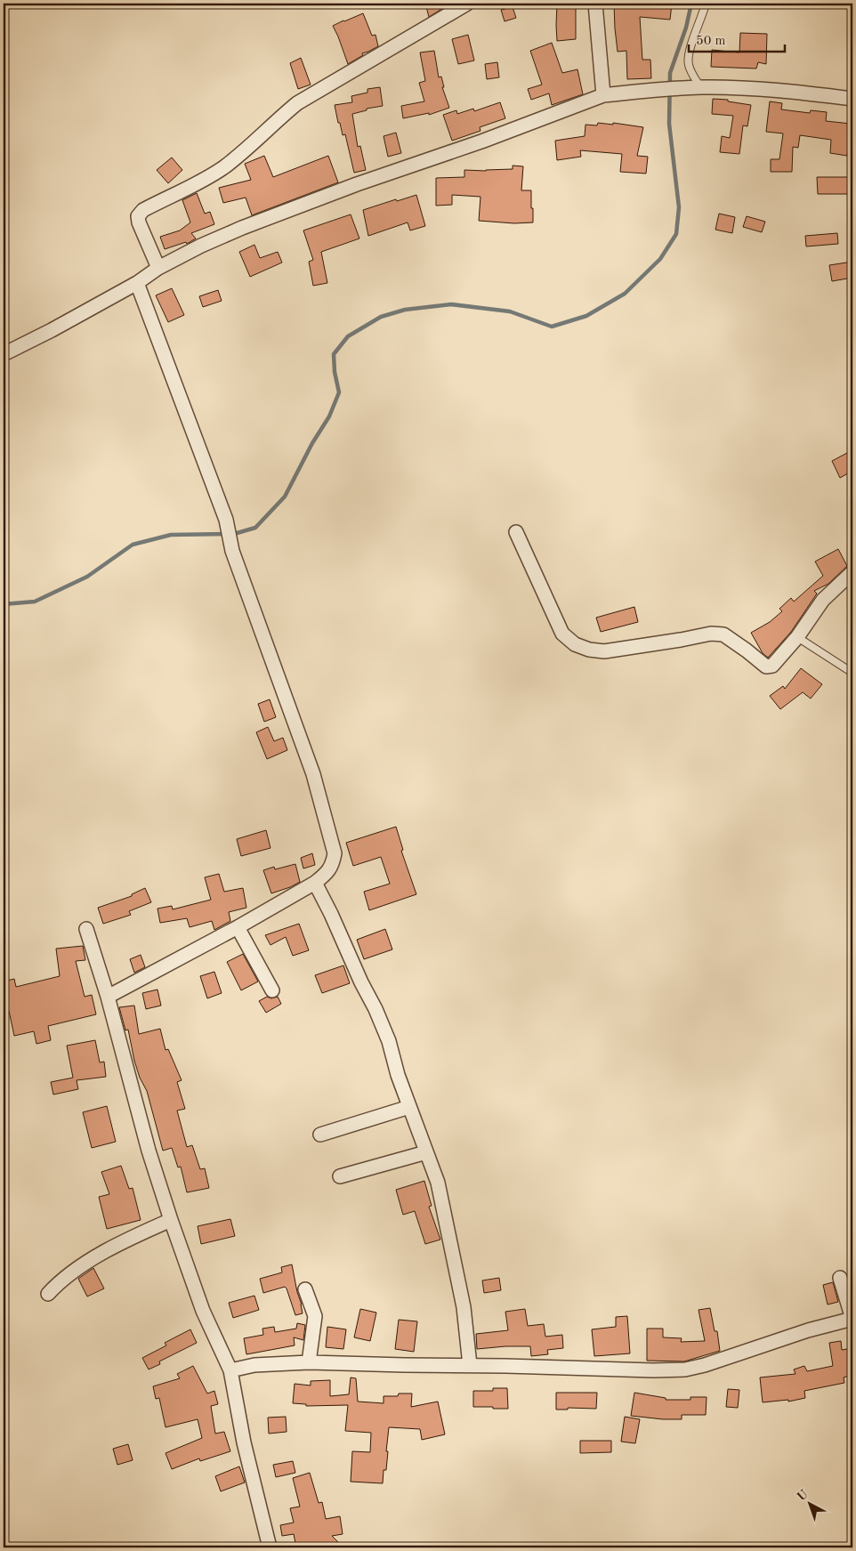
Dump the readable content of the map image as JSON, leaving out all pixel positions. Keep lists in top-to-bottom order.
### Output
{
  "scale_bar": "50 m",
  "north": "top left"
}
